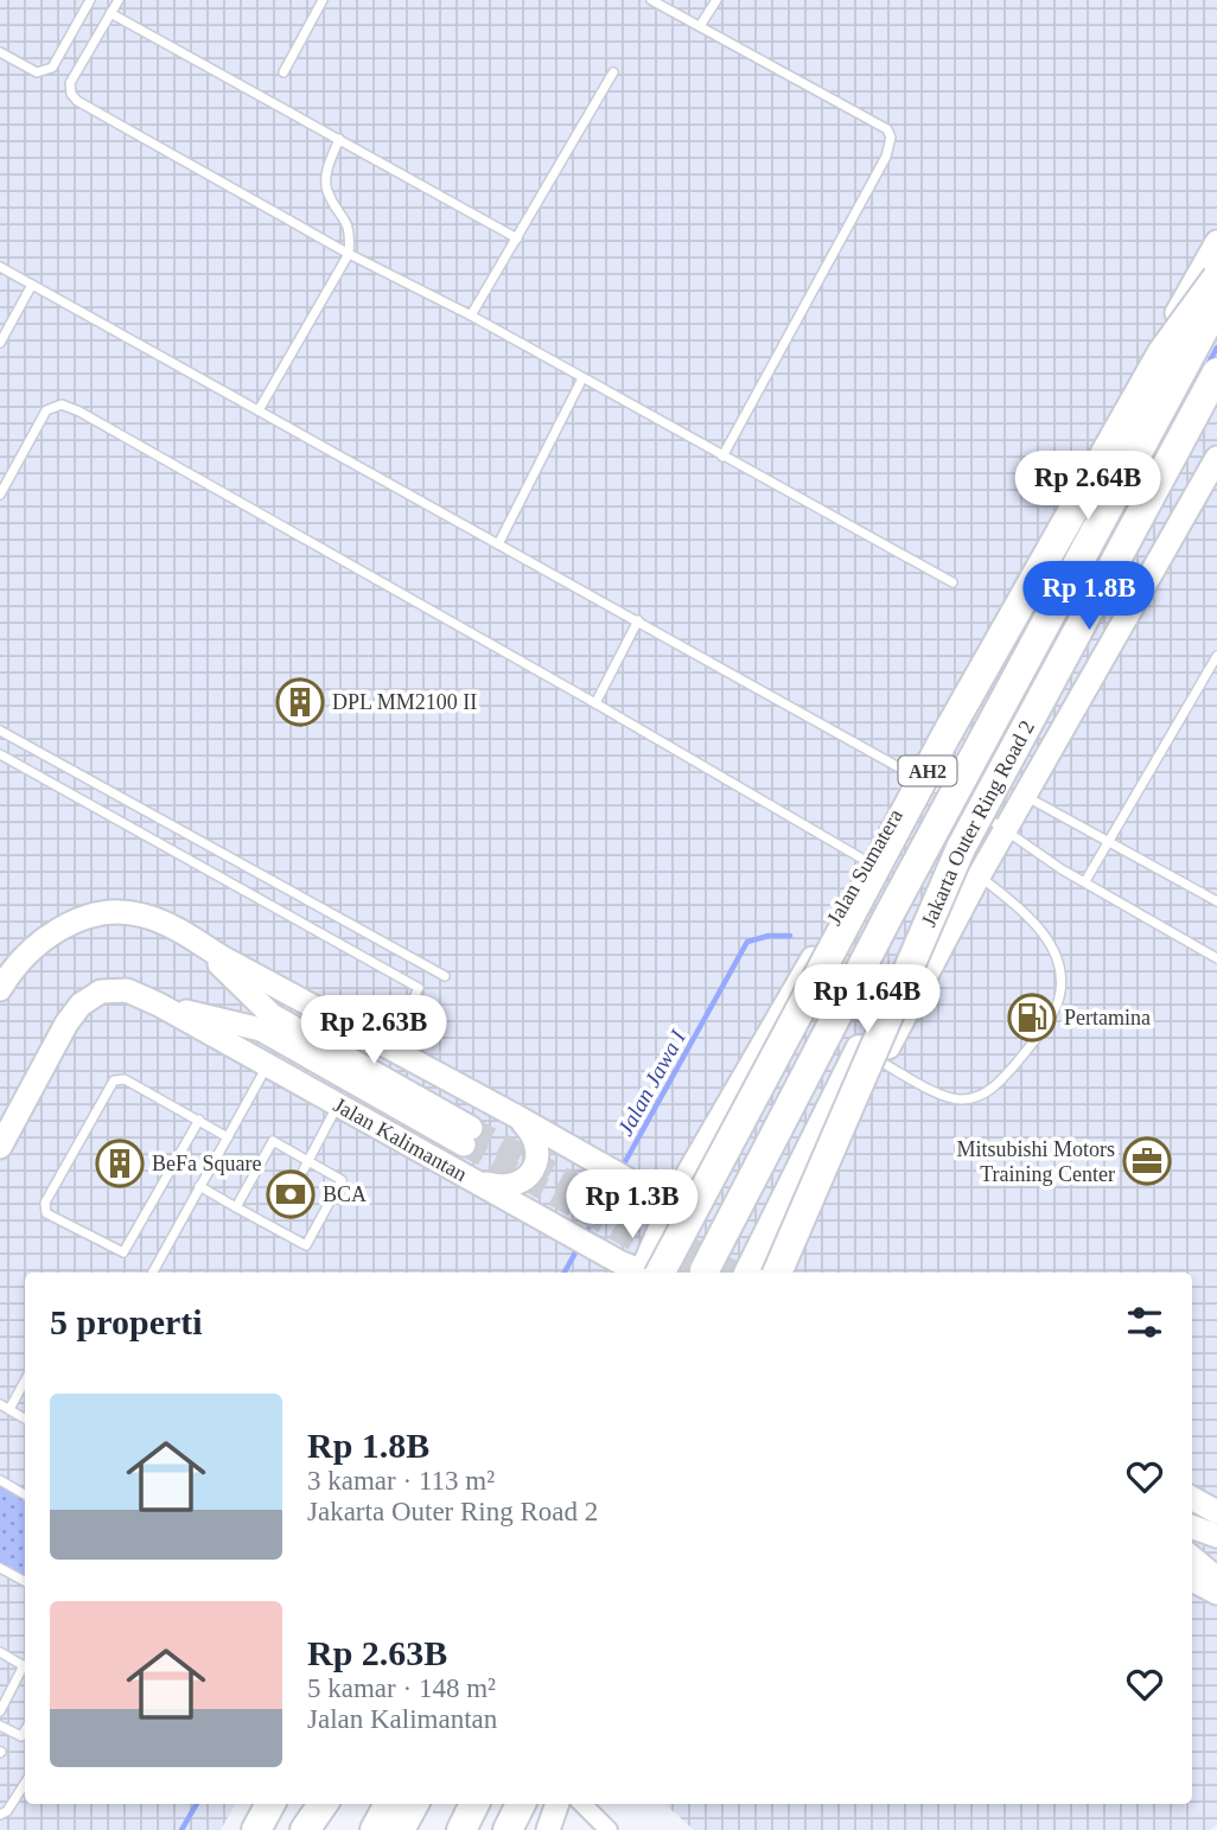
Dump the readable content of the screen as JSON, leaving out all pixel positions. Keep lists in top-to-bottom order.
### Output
{
  "streets": {
    "highway": ["AH2", "Jakarta Outer Ring Road 2"],
    "street": ["Jalan Sumatera", "Jalan Kalimantan"]
  },
  "water": ["Jalan Jawa I"],
  "places": {
    "building": ["DPL MM2100 II", "BeFa Square"],
    "fuel station": ["Pertamina"],
    "office": ["Mitsubishi Motors Training Center"],
    "bank": ["BCA"]
  },
  "page": {
    "price": [
      "Rp 2.64B",
      "Rp 1.8B",
      "Rp 1.64B",
      "Rp 2.63B",
      "Rp 1.3B"
    ],
    "heading": "5 properti",
    "list": [
      {
        "name": "Rp 1.8B",
        "note": "3 kamar · 113 m² · Jakarta Outer Ring Road 2"
      },
      {
        "name": "Rp 2.63B",
        "note": "5 kamar · 148 m² · Jalan Kalimantan"
      }
    ]
  }
}
